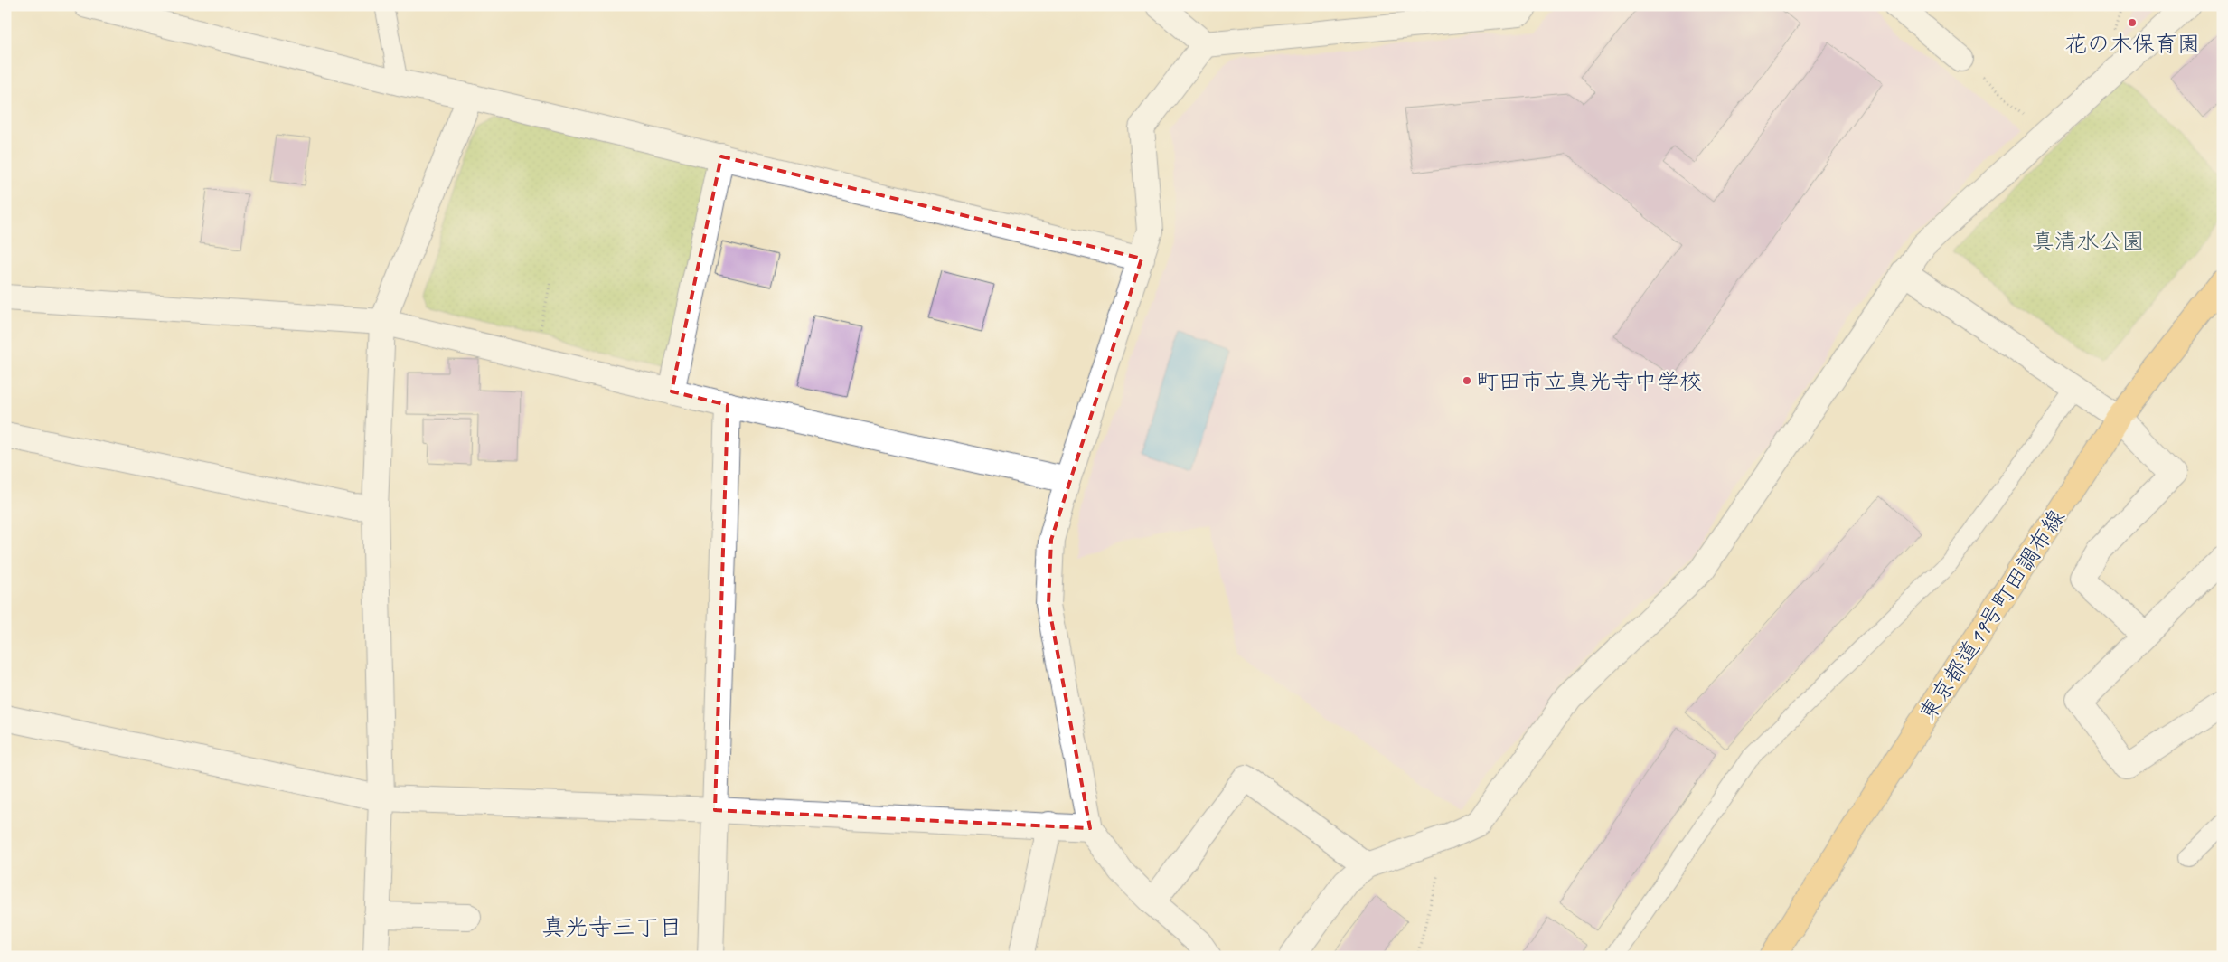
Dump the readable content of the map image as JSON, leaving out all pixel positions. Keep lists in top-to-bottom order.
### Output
{
  "streets": {
    "main road": ["東京都道19号町田調布線"]
  },
  "districts": ["真光寺三丁目"],
  "parks": ["真清水公園"],
  "places": ["花の木保育園", "町田市立真光寺中学校"]
}
